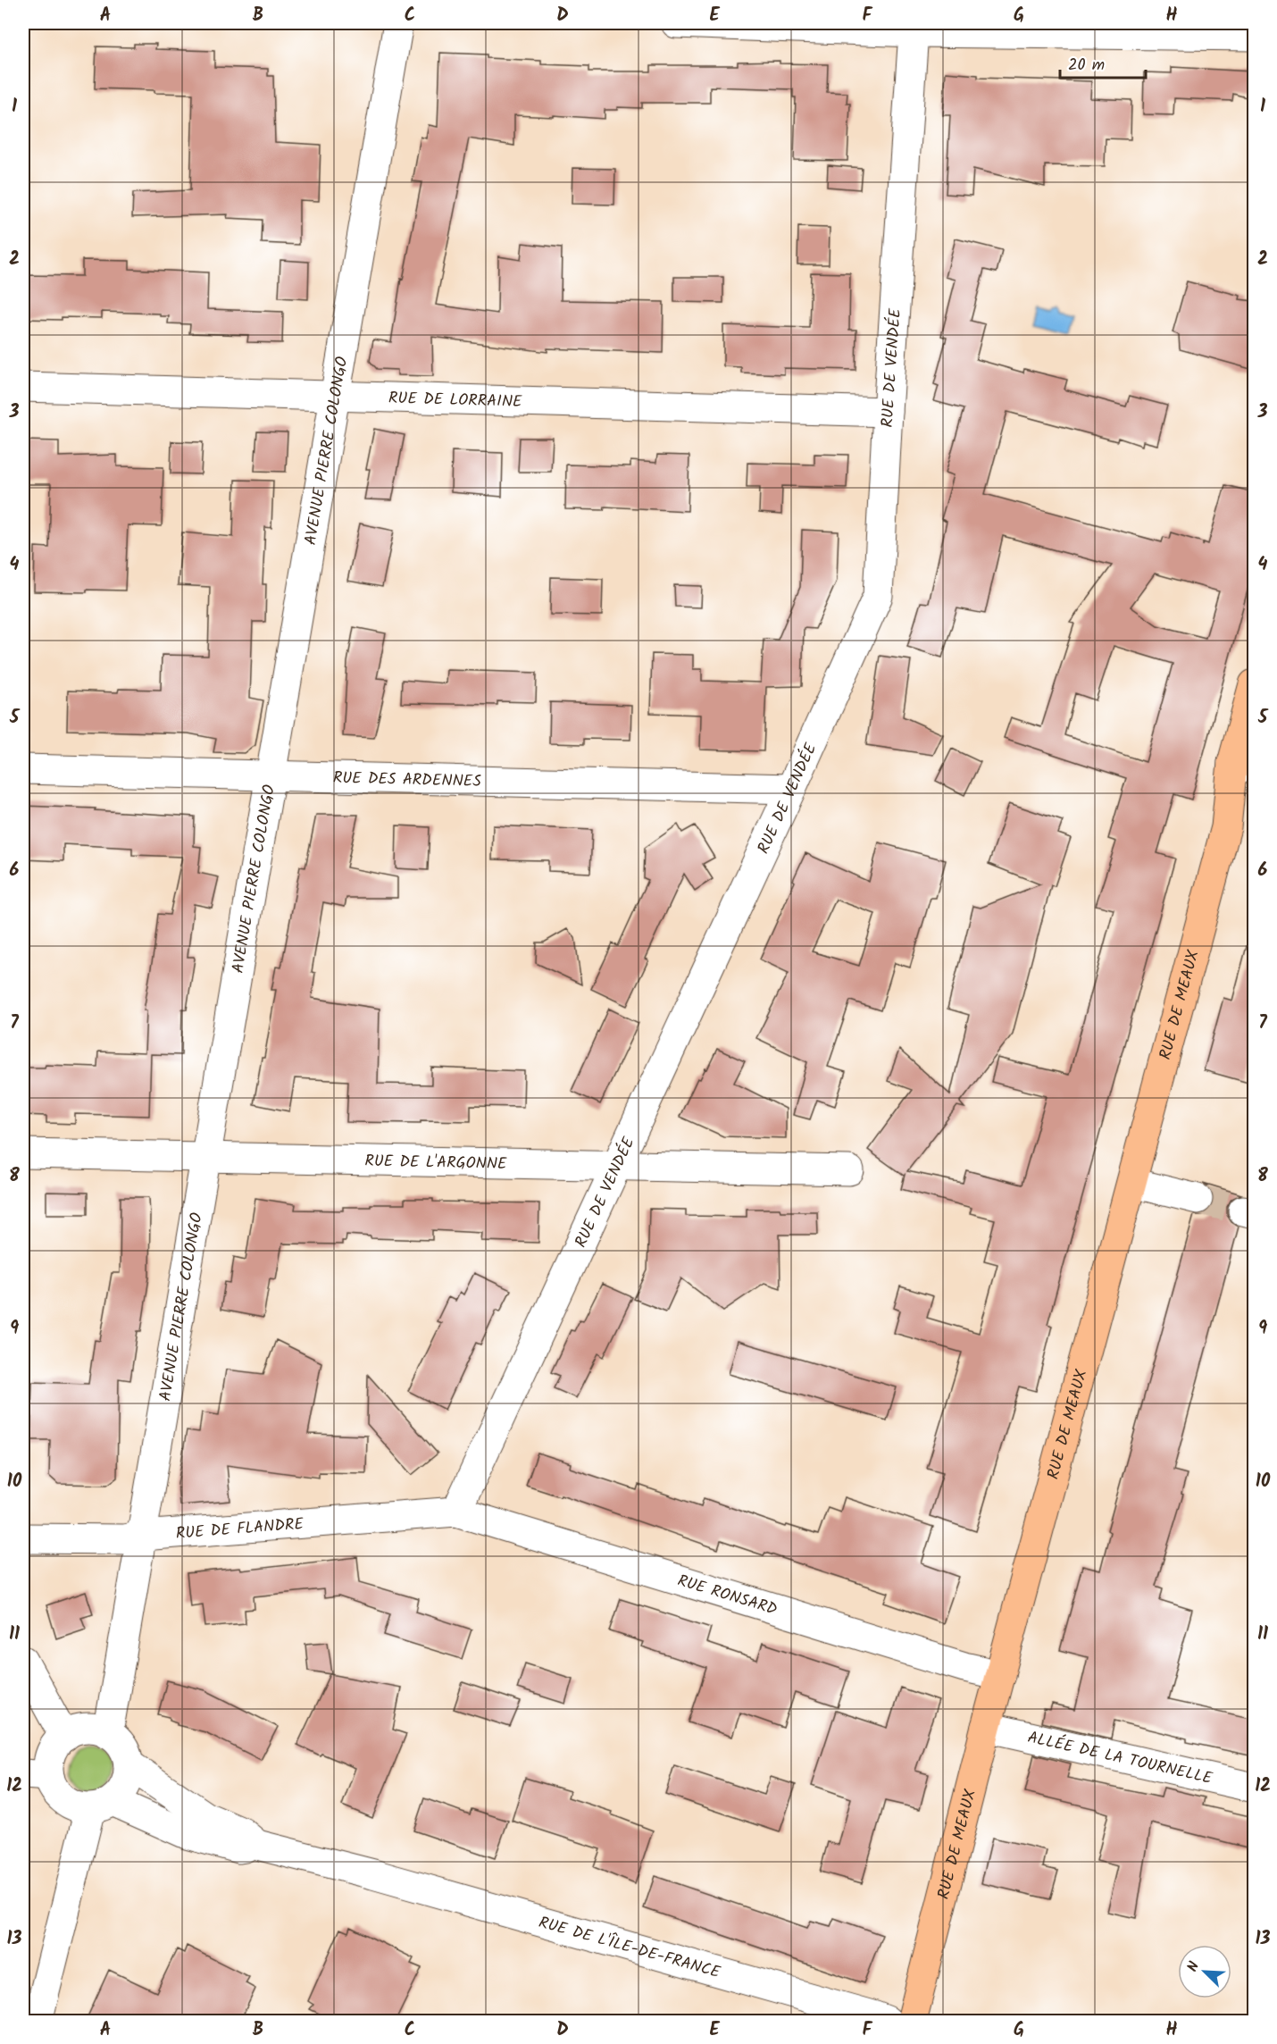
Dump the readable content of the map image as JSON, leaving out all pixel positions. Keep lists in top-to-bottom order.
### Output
{
  "streets": {
    "main road": ["RUE DE MEAUX"],
    "street": [
      "RUE DE VENDÉE",
      "RUE DE LORRAINE",
      "AVENUE PIERRE COLONGO",
      "RUE DES ARDENNES",
      "RUE DE L'ARGONNE",
      "RUE DE FLANDRE",
      "RUE RONSARD",
      "ALLÉE DE LA TOURNELLE",
      "RUE DE L'ÎLE-DE-FRANCE"
    ]
  },
  "crossings": [
    ["RUE DE VENDÉE", "RUE DE LORRAINE"],
    ["RUE DE VENDÉE", "RUE DES ARDENNES"],
    ["RUE DE VENDÉE", "RUE DE L'ARGONNE"],
    ["RUE DE VENDÉE", "RUE DE FLANDRE"],
    ["RUE DE VENDÉE", "RUE RONSARD"],
    ["RUE DE LORRAINE", "AVENUE PIERRE COLONGO"],
    ["AVENUE PIERRE COLONGO", "RUE DES ARDENNES"],
    ["AVENUE PIERRE COLONGO", "RUE DE L'ARGONNE"],
    ["AVENUE PIERRE COLONGO", "RUE DE FLANDRE"],
    ["RUE DE MEAUX", "RUE RONSARD"],
    ["RUE DE MEAUX", "ALLÉE DE LA TOURNELLE"],
    ["RUE DE FLANDRE", "RUE RONSARD"]
  ],
  "scale_bar": "20 m",
  "north": "top left",
  "grid": {
    "columns": [
      "A",
      "B",
      "C",
      "D",
      "E",
      "F",
      "G",
      "H"
    ],
    "rows": [
      "1",
      "2",
      "3",
      "4",
      "5",
      "6",
      "7",
      "8",
      "9",
      "10",
      "11",
      "12",
      "13"
    ]
  }
}
